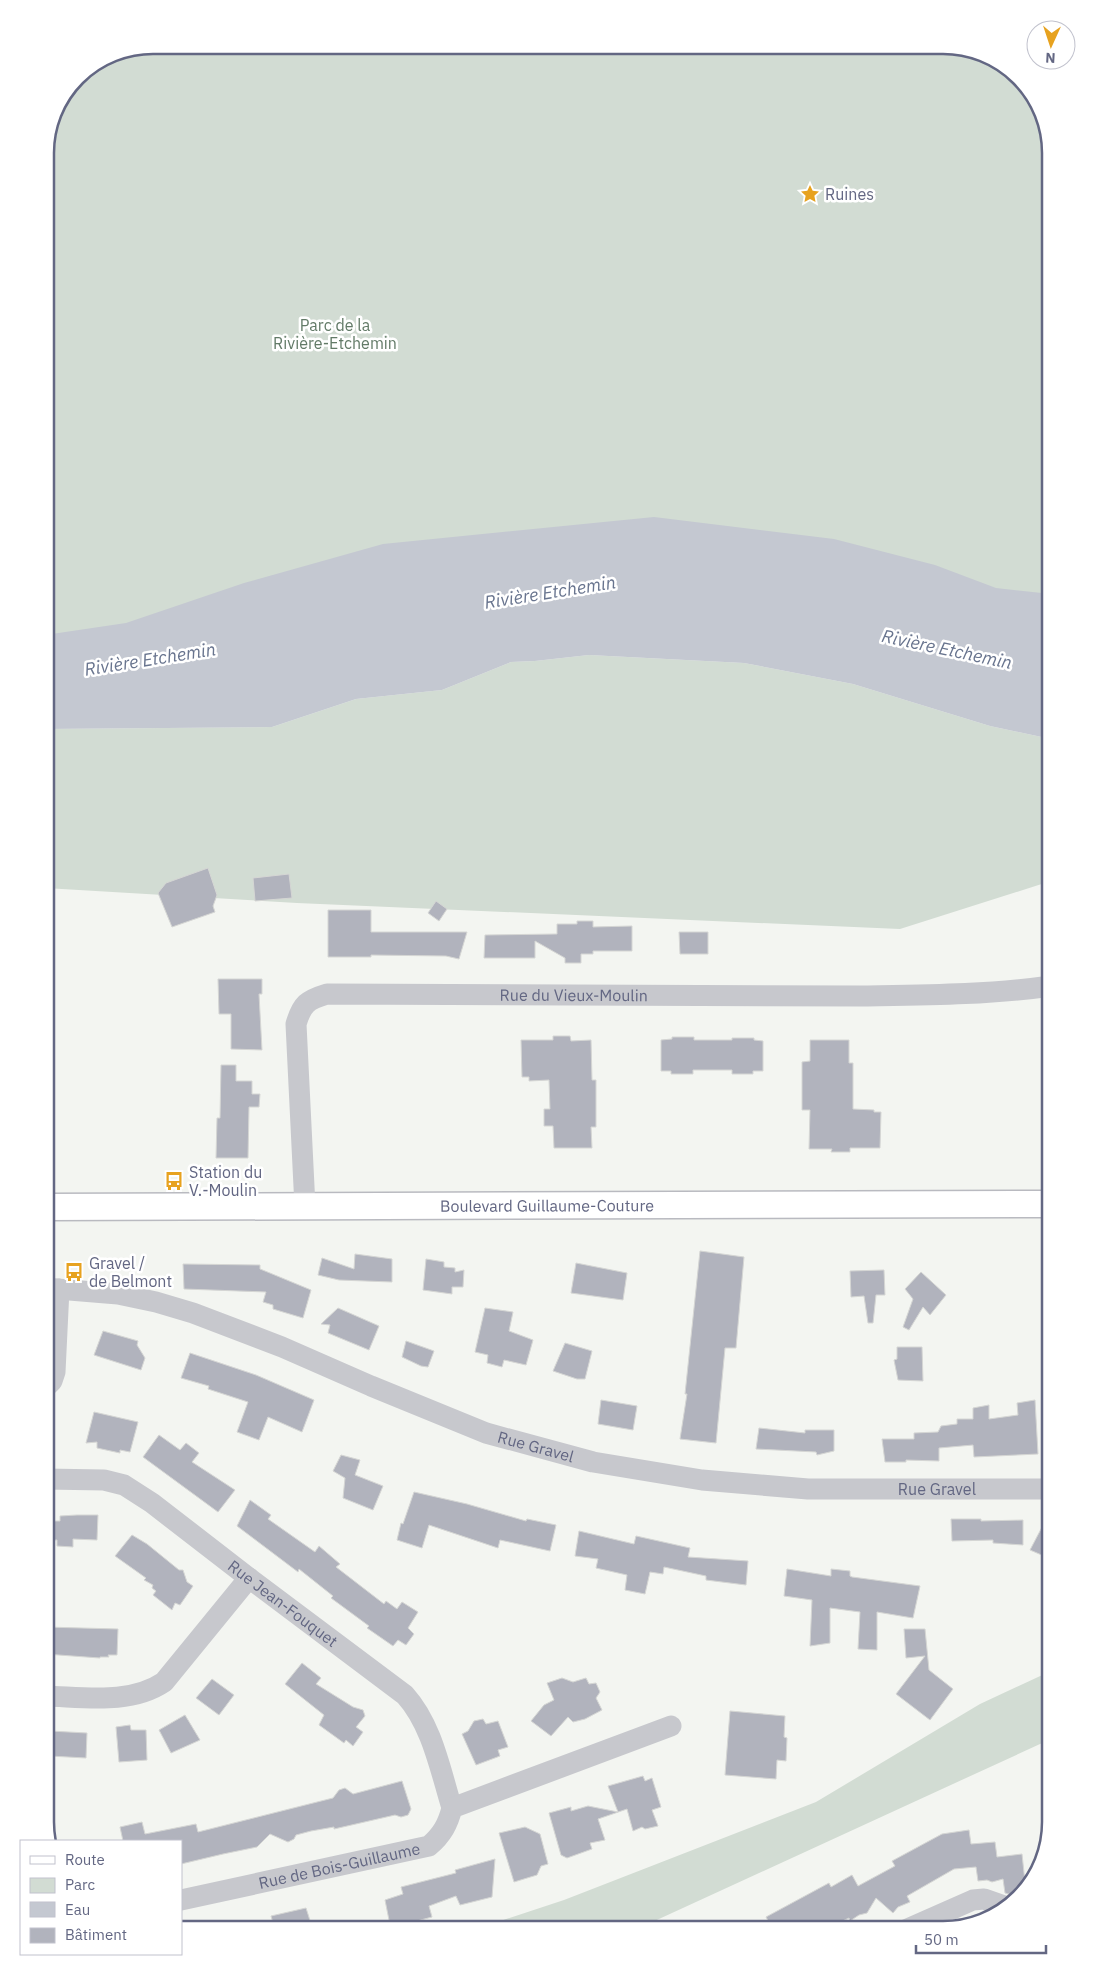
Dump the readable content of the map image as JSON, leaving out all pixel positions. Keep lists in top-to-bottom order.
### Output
{
  "streets": {
    "main road": ["Boulevard Guillaume-Couture"],
    "street": [
      "Rue du Vieux-Moulin",
      "Rue Gravel",
      "Rue Jean-Fouquet",
      "Rue de Bois-Guillaume"
    ]
  },
  "crossings": [
    ["Rue du Vieux-Moulin", "Boulevard Guillaume-Couture"],
    ["Rue Jean-Fouquet", "Rue de Bois-Guillaume"]
  ],
  "water": ["Rivière Etchemin"],
  "parks": ["Parc de la Rivière-Etchemin"],
  "places": {
    "place": ["Ruines"],
    "bus stop": ["Station du V.-Moulin", "Gravel / de Belmont"]
  },
  "legend": [
    "Route",
    "Parc",
    "Eau",
    "Bâtiment"
  ],
  "scale_bar": "50 m",
  "north": "bottom"
}
